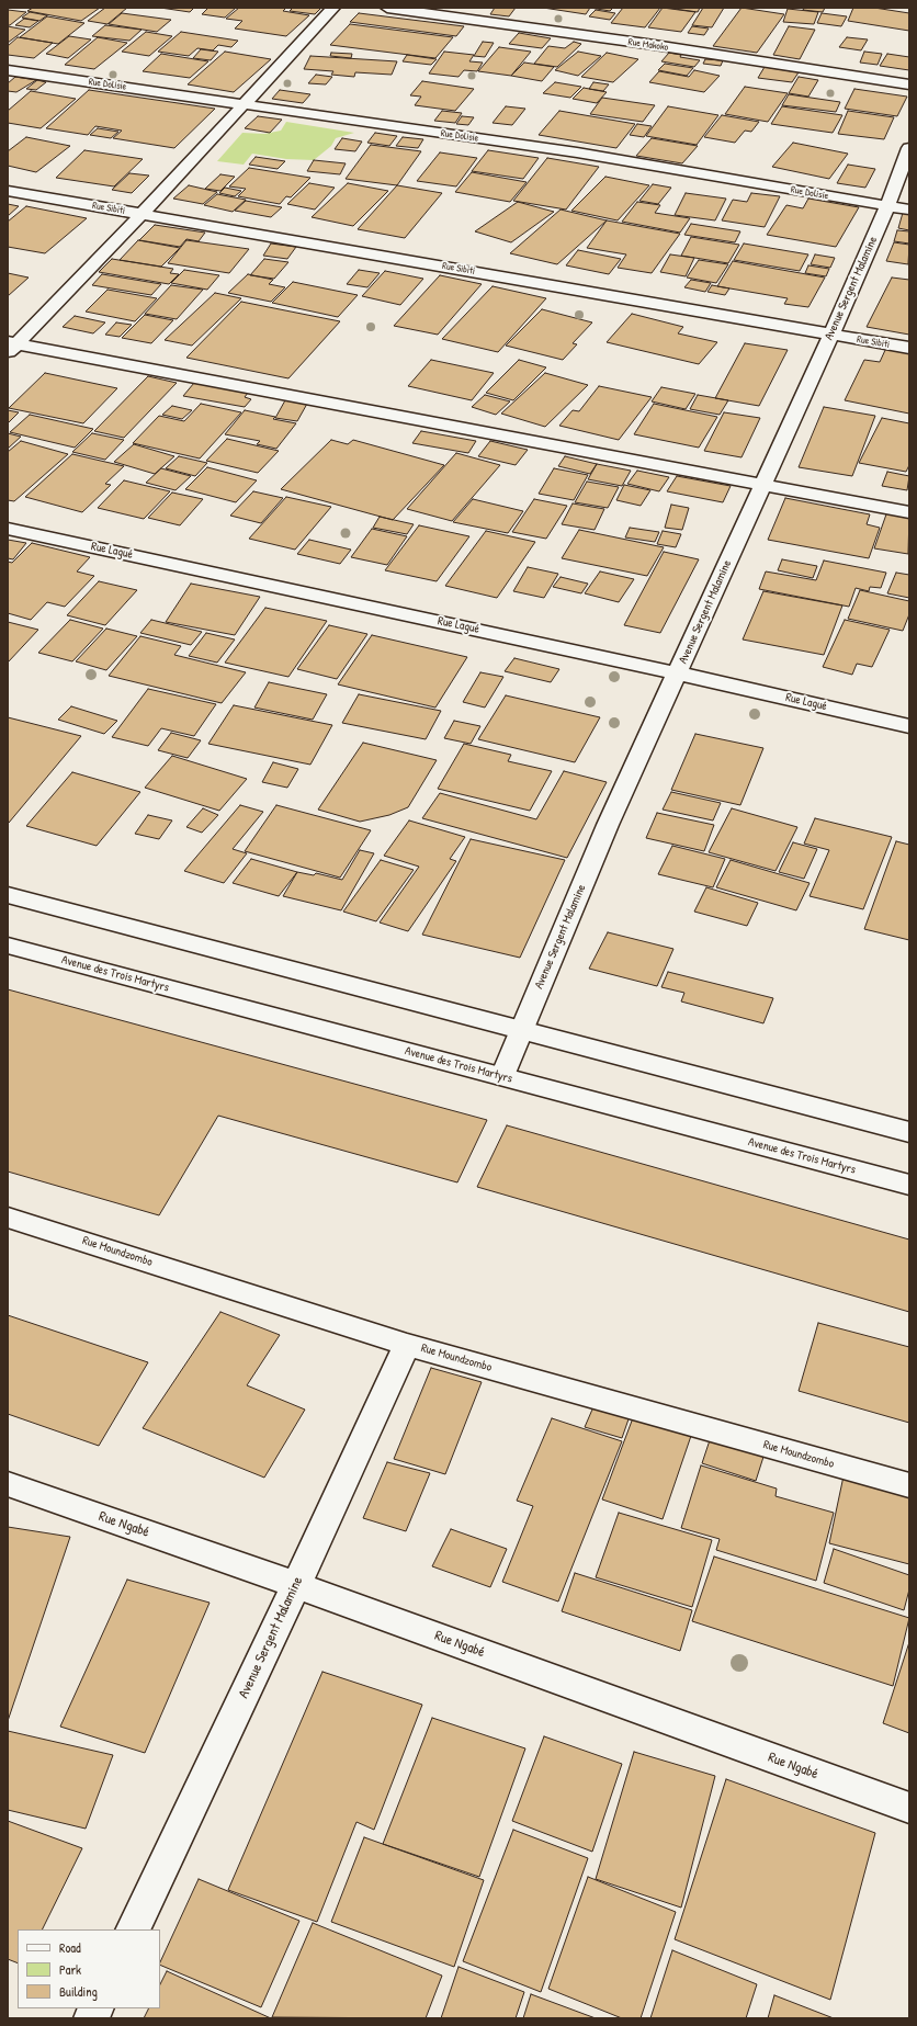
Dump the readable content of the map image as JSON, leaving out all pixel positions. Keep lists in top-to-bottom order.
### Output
{
  "streets": {
    "street": [
      "Rue Makoko",
      "Rue Dolisie",
      "Rue Sibiti",
      "Avenue Sergent Malamine",
      "Rue Lagué",
      "Avenue des Trois Martyrs",
      "Rue Moundzombo",
      "Rue Ngabé"
    ]
  },
  "crossings": [
    ["Rue Dolisie", "Avenue Sergent Malamine"],
    ["Rue Sibiti", "Avenue Sergent Malamine"],
    ["Avenue Sergent Malamine", "Rue Lagué"],
    ["Avenue Sergent Malamine", "Avenue des Trois Martyrs"],
    ["Avenue Sergent Malamine", "Rue Moundzombo"],
    ["Avenue Sergent Malamine", "Rue Ngabé"]
  ],
  "legend": ["Road", "Park", "Building"]
}
